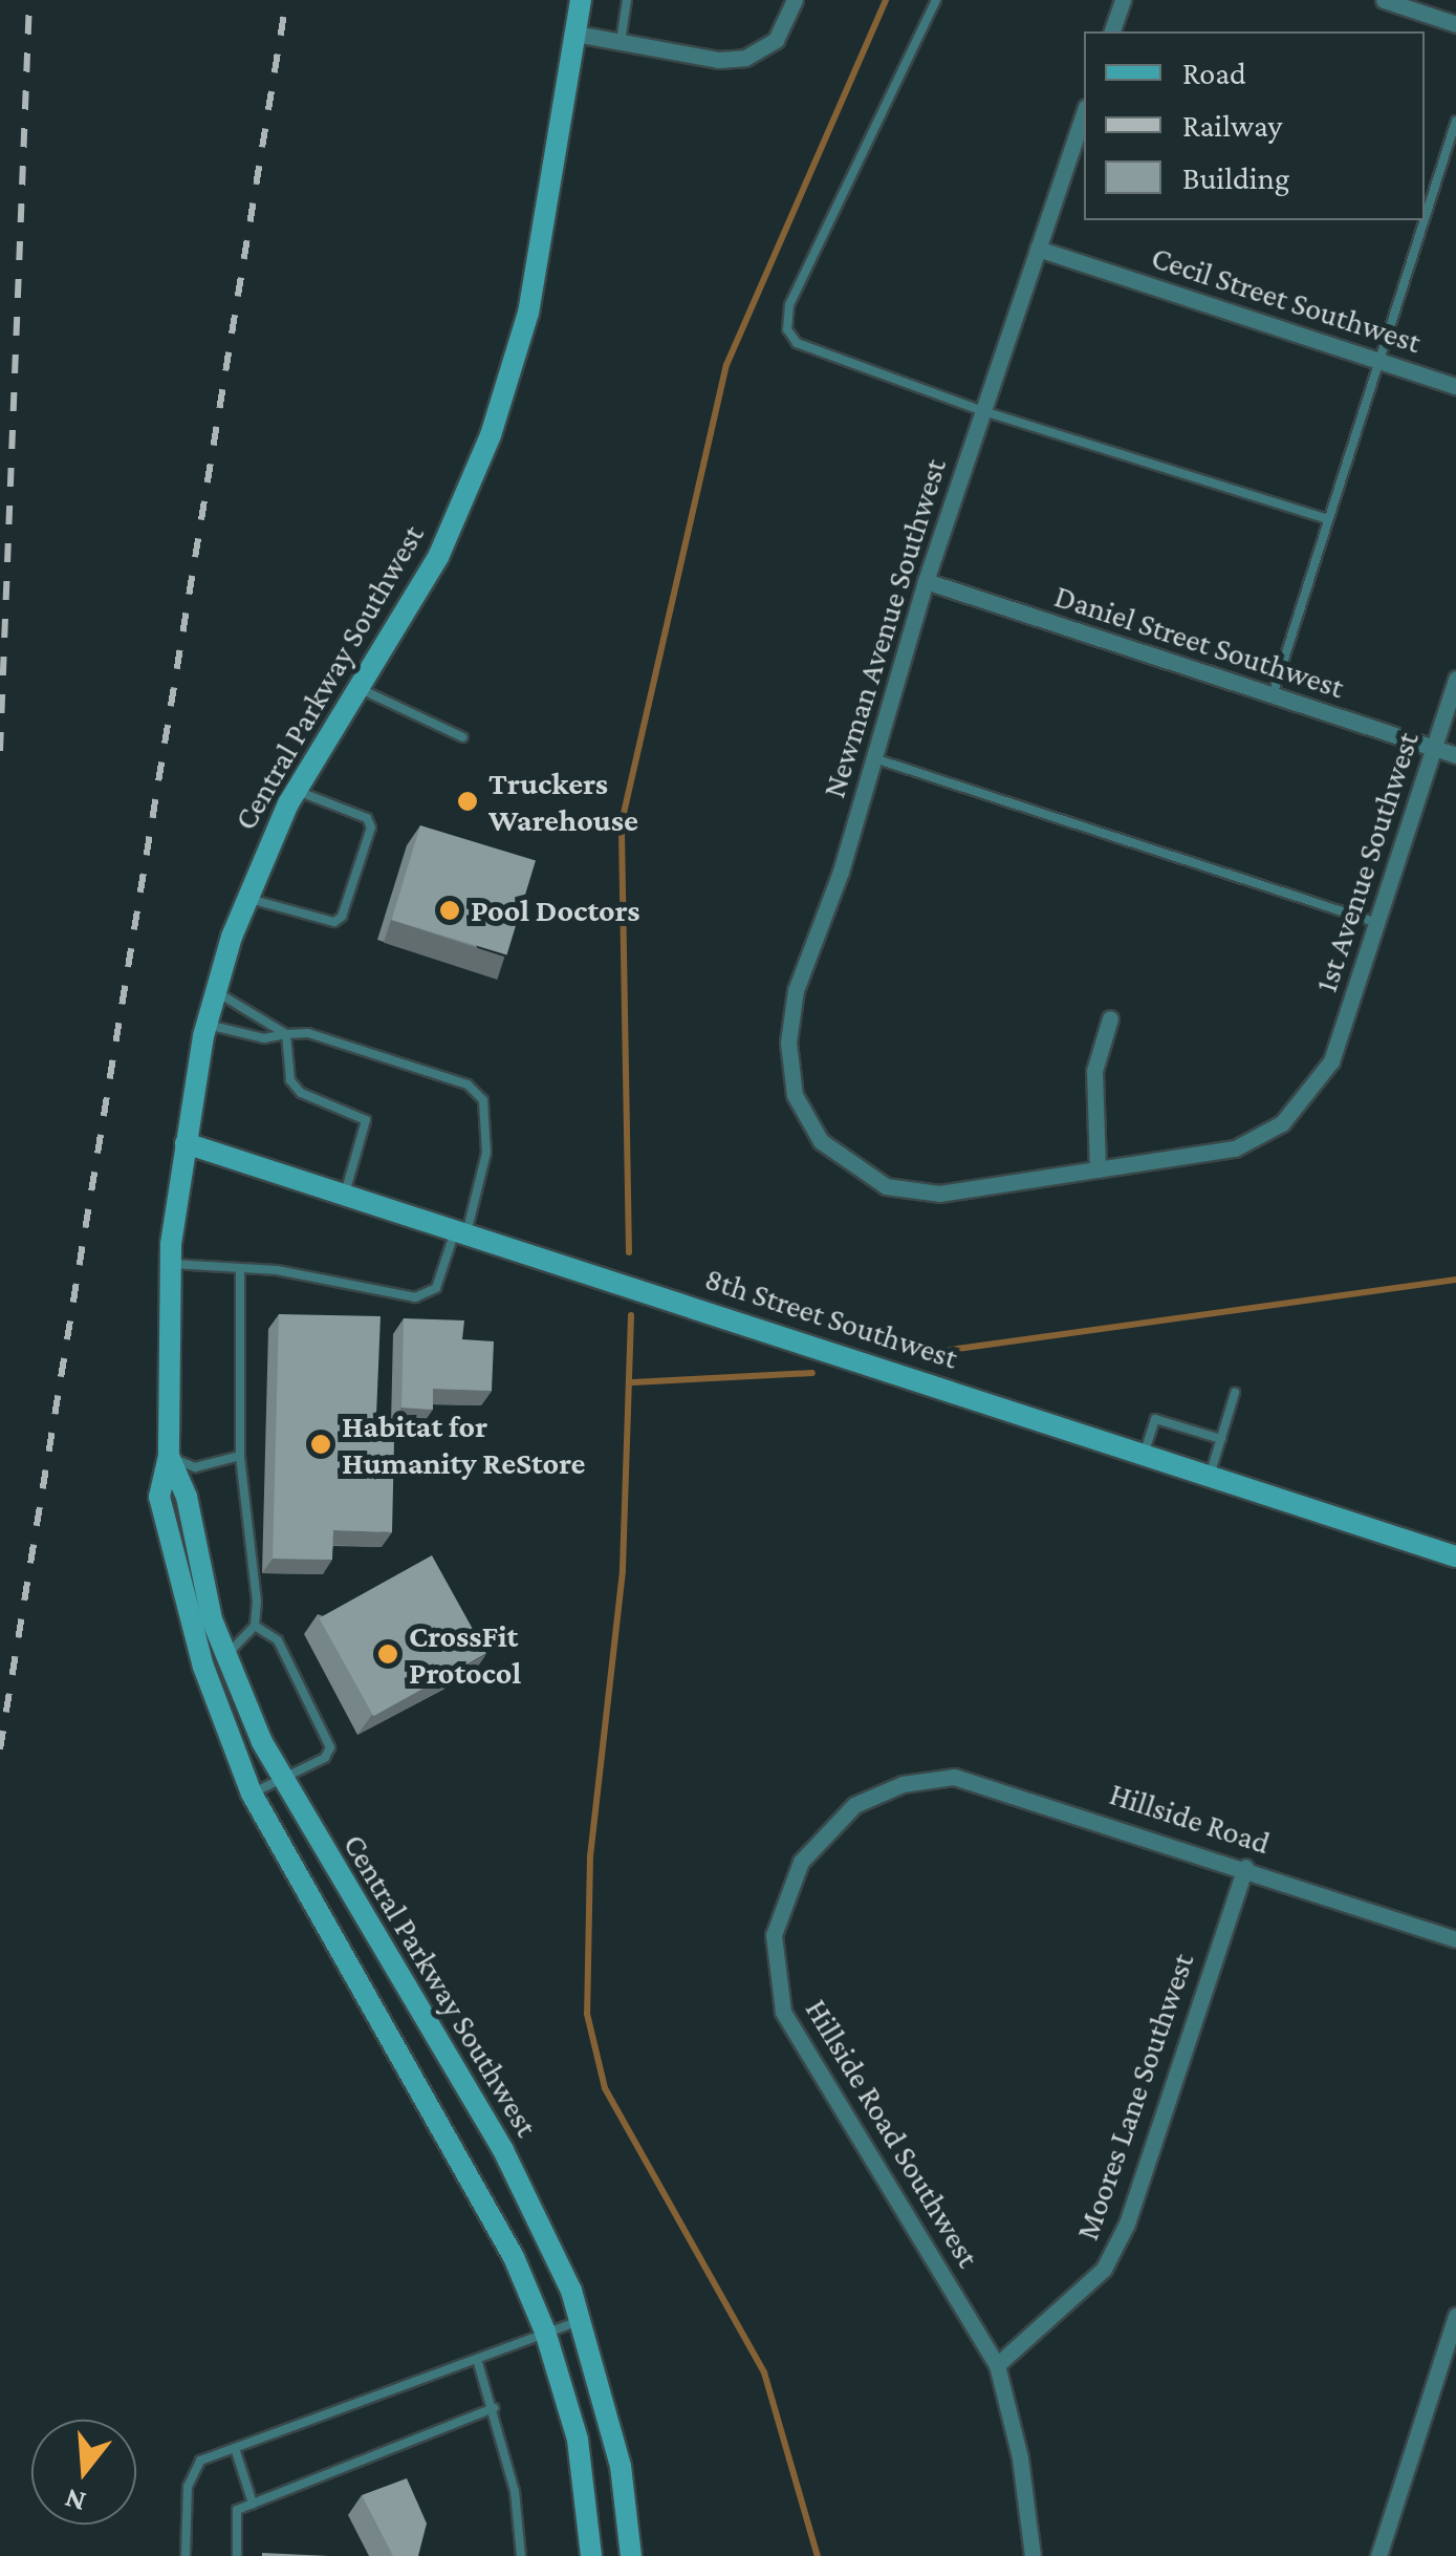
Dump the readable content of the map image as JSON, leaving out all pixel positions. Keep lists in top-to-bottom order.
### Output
{
  "streets": {
    "street": [
      "Cecil Street Southwest",
      "Newman Avenue Southwest",
      "Daniel Street Southwest",
      "Central Parkway Southwest",
      "1st Avenue Southwest",
      "8th Street Southwest",
      "Hillside Road",
      "Moores Lane Southwest",
      "Hillside Road Southwest"
    ]
  },
  "crossings": [
    ["Cecil Street Southwest", "Newman Avenue Southwest"],
    ["Newman Avenue Southwest", "Daniel Street Southwest"],
    ["Newman Avenue Southwest", "1st Avenue Southwest"],
    ["Daniel Street Southwest", "1st Avenue Southwest"],
    ["Central Parkway Southwest", "8th Street Southwest"],
    ["Hillside Road", "Moores Lane Southwest"],
    ["Hillside Road", "Hillside Road Southwest"],
    ["Moores Lane Southwest", "Hillside Road Southwest"]
  ],
  "places": [
    "Truckers Warehouse",
    "Pool Doctors",
    "Habitat for Humanity ReStore",
    "CrossFit Protocol"
  ],
  "legend": ["Road", "Railway", "Building"],
  "north": "bottom"
}
